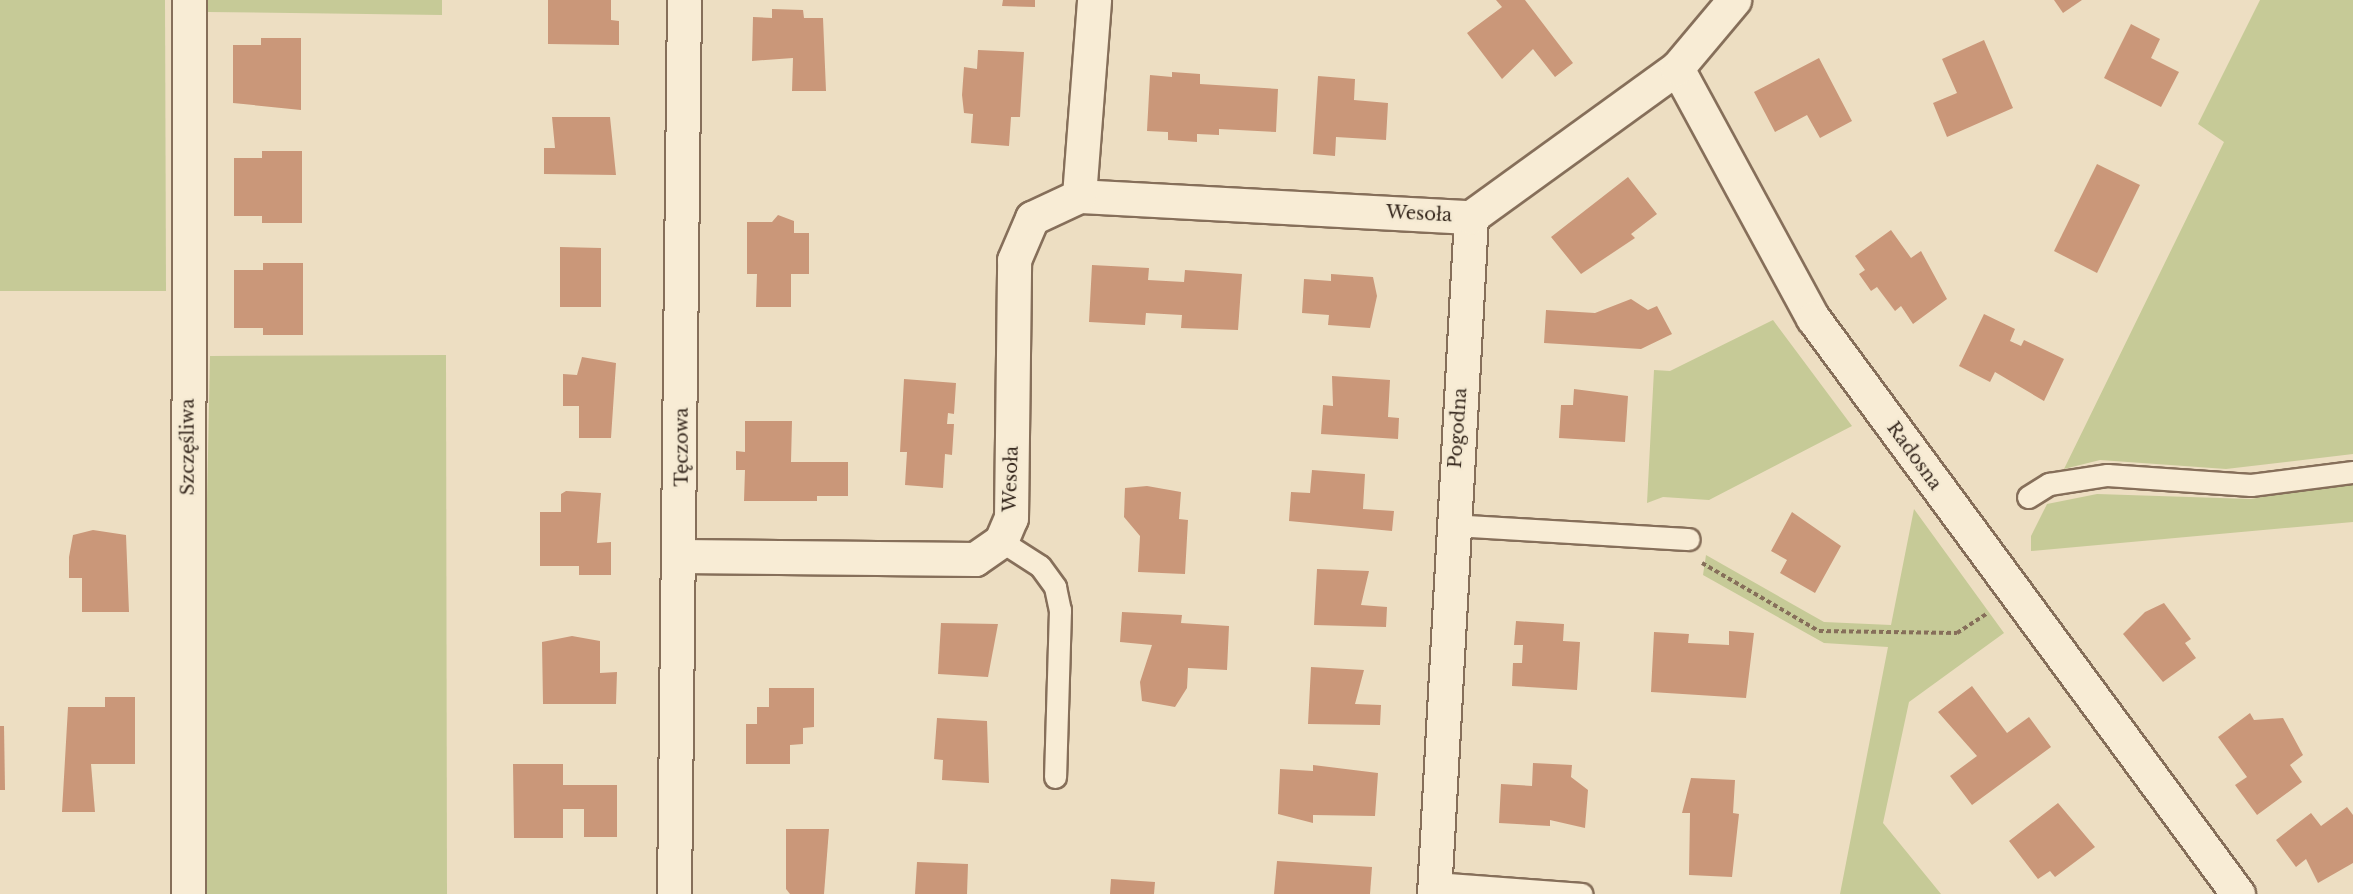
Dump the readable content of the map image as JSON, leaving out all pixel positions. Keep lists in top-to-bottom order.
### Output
{
  "streets": {
    "street": [
      "Wesoła",
      "Pogodna",
      "Szczęśliwa",
      "Tęczowa",
      "Radosna"
    ]
  },
  "crossings": [
    ["Wesoła", "Pogodna"]
  ]
}
